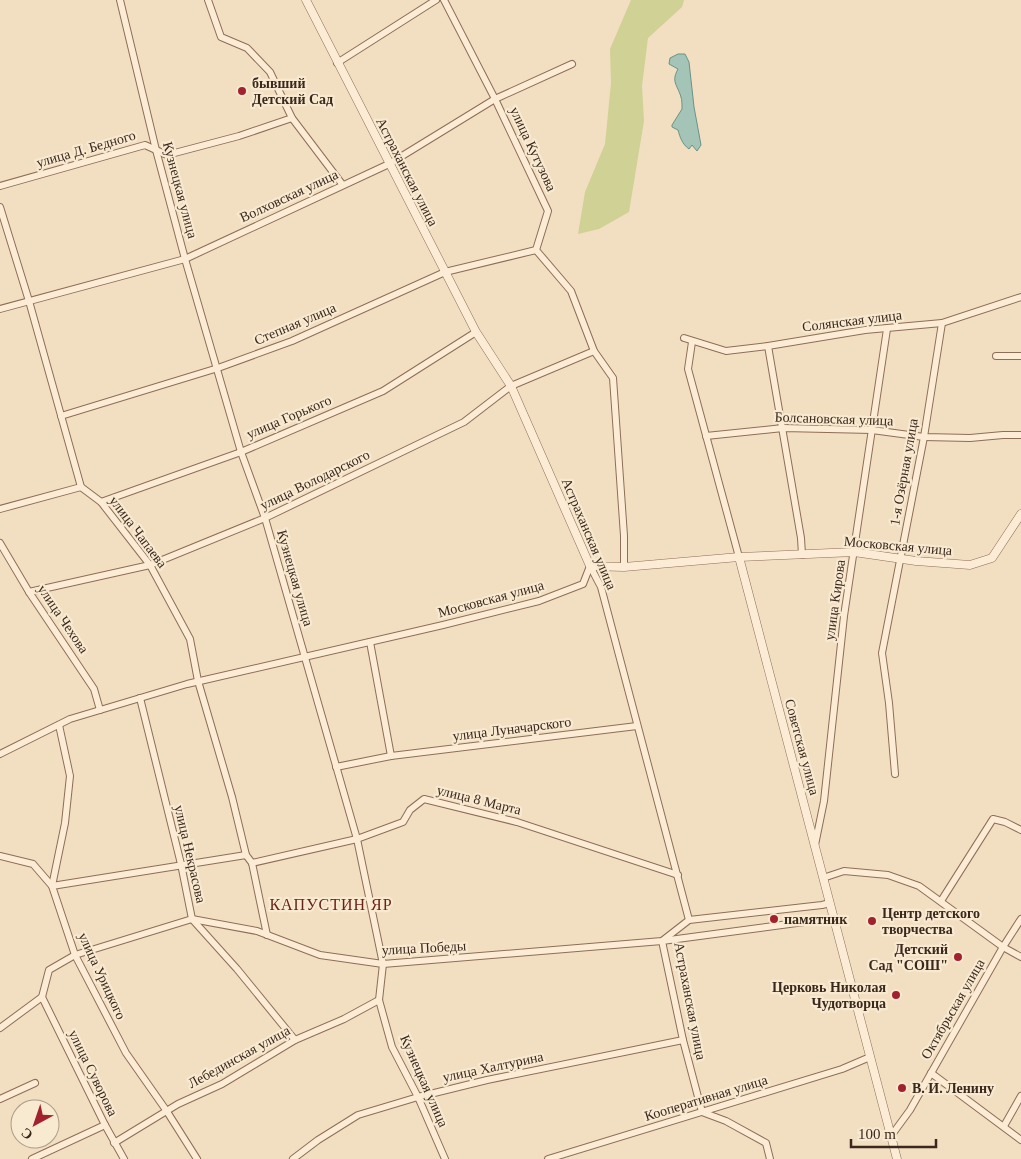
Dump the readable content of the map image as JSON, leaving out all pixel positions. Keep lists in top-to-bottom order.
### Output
{
  "streets": {
    "street": [
      "улица Д. Бедного",
      "улица Кутузова",
      "Астраханская улица",
      "Кузнецкая улица",
      "Волховская улица",
      "Солянская улица",
      "Степная улица",
      "улица Горького",
      "Болсановская улица",
      "1-я Озёрная улица",
      "улица Володарского",
      "улица Чапаева",
      "Московская улица",
      "улица Кирова",
      "улица Чехова",
      "улица Луначарского",
      "Советская улица",
      "улица 8 Марта",
      "улица Некрасова",
      "улица Победы",
      "улица Урицкого",
      "Октябрьская улица",
      "Лебединская улица",
      "улица Халтурина",
      "улица Суворова",
      "Кооперативная улица"
    ]
  },
  "crossings": [
    ["улица Д. Бедного", "Кузнецкая улица"],
    ["улица Кутузова", "Волховская улица"],
    ["улица Кутузова", "Степная улица"],
    ["Астраханская улица", "Волховская улица"],
    ["Астраханская улица", "Степная улица"],
    ["Астраханская улица", "улица Горького"],
    ["Астраханская улица", "улица Володарского"],
    ["Астраханская улица", "Московская улица"],
    ["Астраханская улица", "улица Луначарского"],
    ["Астраханская улица", "улица 8 Марта"],
    ["Астраханская улица", "улица Победы"],
    ["Астраханская улица", "улица Халтурина"],
    ["Астраханская улица", "Кооперативная улица"],
    ["Кузнецкая улица", "Волховская улица"],
    ["Кузнецкая улица", "Степная улица"],
    ["Кузнецкая улица", "улица Горького"],
    ["Кузнецкая улица", "улица Володарского"],
    ["Кузнецкая улица", "Московская улица"],
    ["Кузнецкая улица", "улица Луначарского"],
    ["Кузнецкая улица", "улица 8 Марта"],
    ["Кузнецкая улица", "улица Победы"],
    ["Кузнецкая улица", "Лебединская улица"],
    ["Кузнецкая улица", "улица Халтурина"],
    ["Солянская улица", "1-я Озёрная улица"],
    ["Солянская улица", "улица Кирова"],
    ["Солянская улица", "Советская улица"],
    ["улица Горького", "улица Чапаева"],
    ["Болсановская улица", "1-я Озёрная улица"],
    ["Болсановская улица", "улица Кирова"],
    ["Болсановская улица", "Советская улица"],
    ["1-я Озёрная улица", "Московская улица"],
    ["улица Володарского", "улица Чапаева"],
    ["улица Володарского", "улица Чехова"],
    ["улица Чапаева", "Московская улица"],
    ["улица Чапаева", "улица 8 Марта"],
    ["улица Чапаева", "улица Победы"],
    ["Московская улица", "улица Кирова"],
    ["Московская улица", "улица Чехова"],
    ["Московская улица", "Советская улица"],
    ["Московская улица", "улица Некрасова"],
    ["улица Кирова", "Советская улица"],
    ["Советская улица", "улица Победы"],
    ["Советская улица", "Октябрьская улица"],
    ["Советская улица", "Кооперативная улица"],
    ["улица Некрасова", "улица Победы"],
    ["улица Некрасова", "Лебединская улица"],
    ["улица Победы", "улица Урицкого"],
    ["улица Победы", "улица Суворова"],
    ["улица Урицкого", "Лебединская улица"],
    ["Лебединская улица", "улица Суворова"]
  ],
  "districts": ["КАПУСТИН ЯР"],
  "places": [
    "бывший Детский Сад",
    "памятник",
    "Центр детского творчества",
    "Детский Сад \"СОШ\"",
    "Церковь Николая Чудотворца",
    "В. И. Ленину"
  ],
  "scale_bar": "100 m",
  "north": "bottom left"
}
